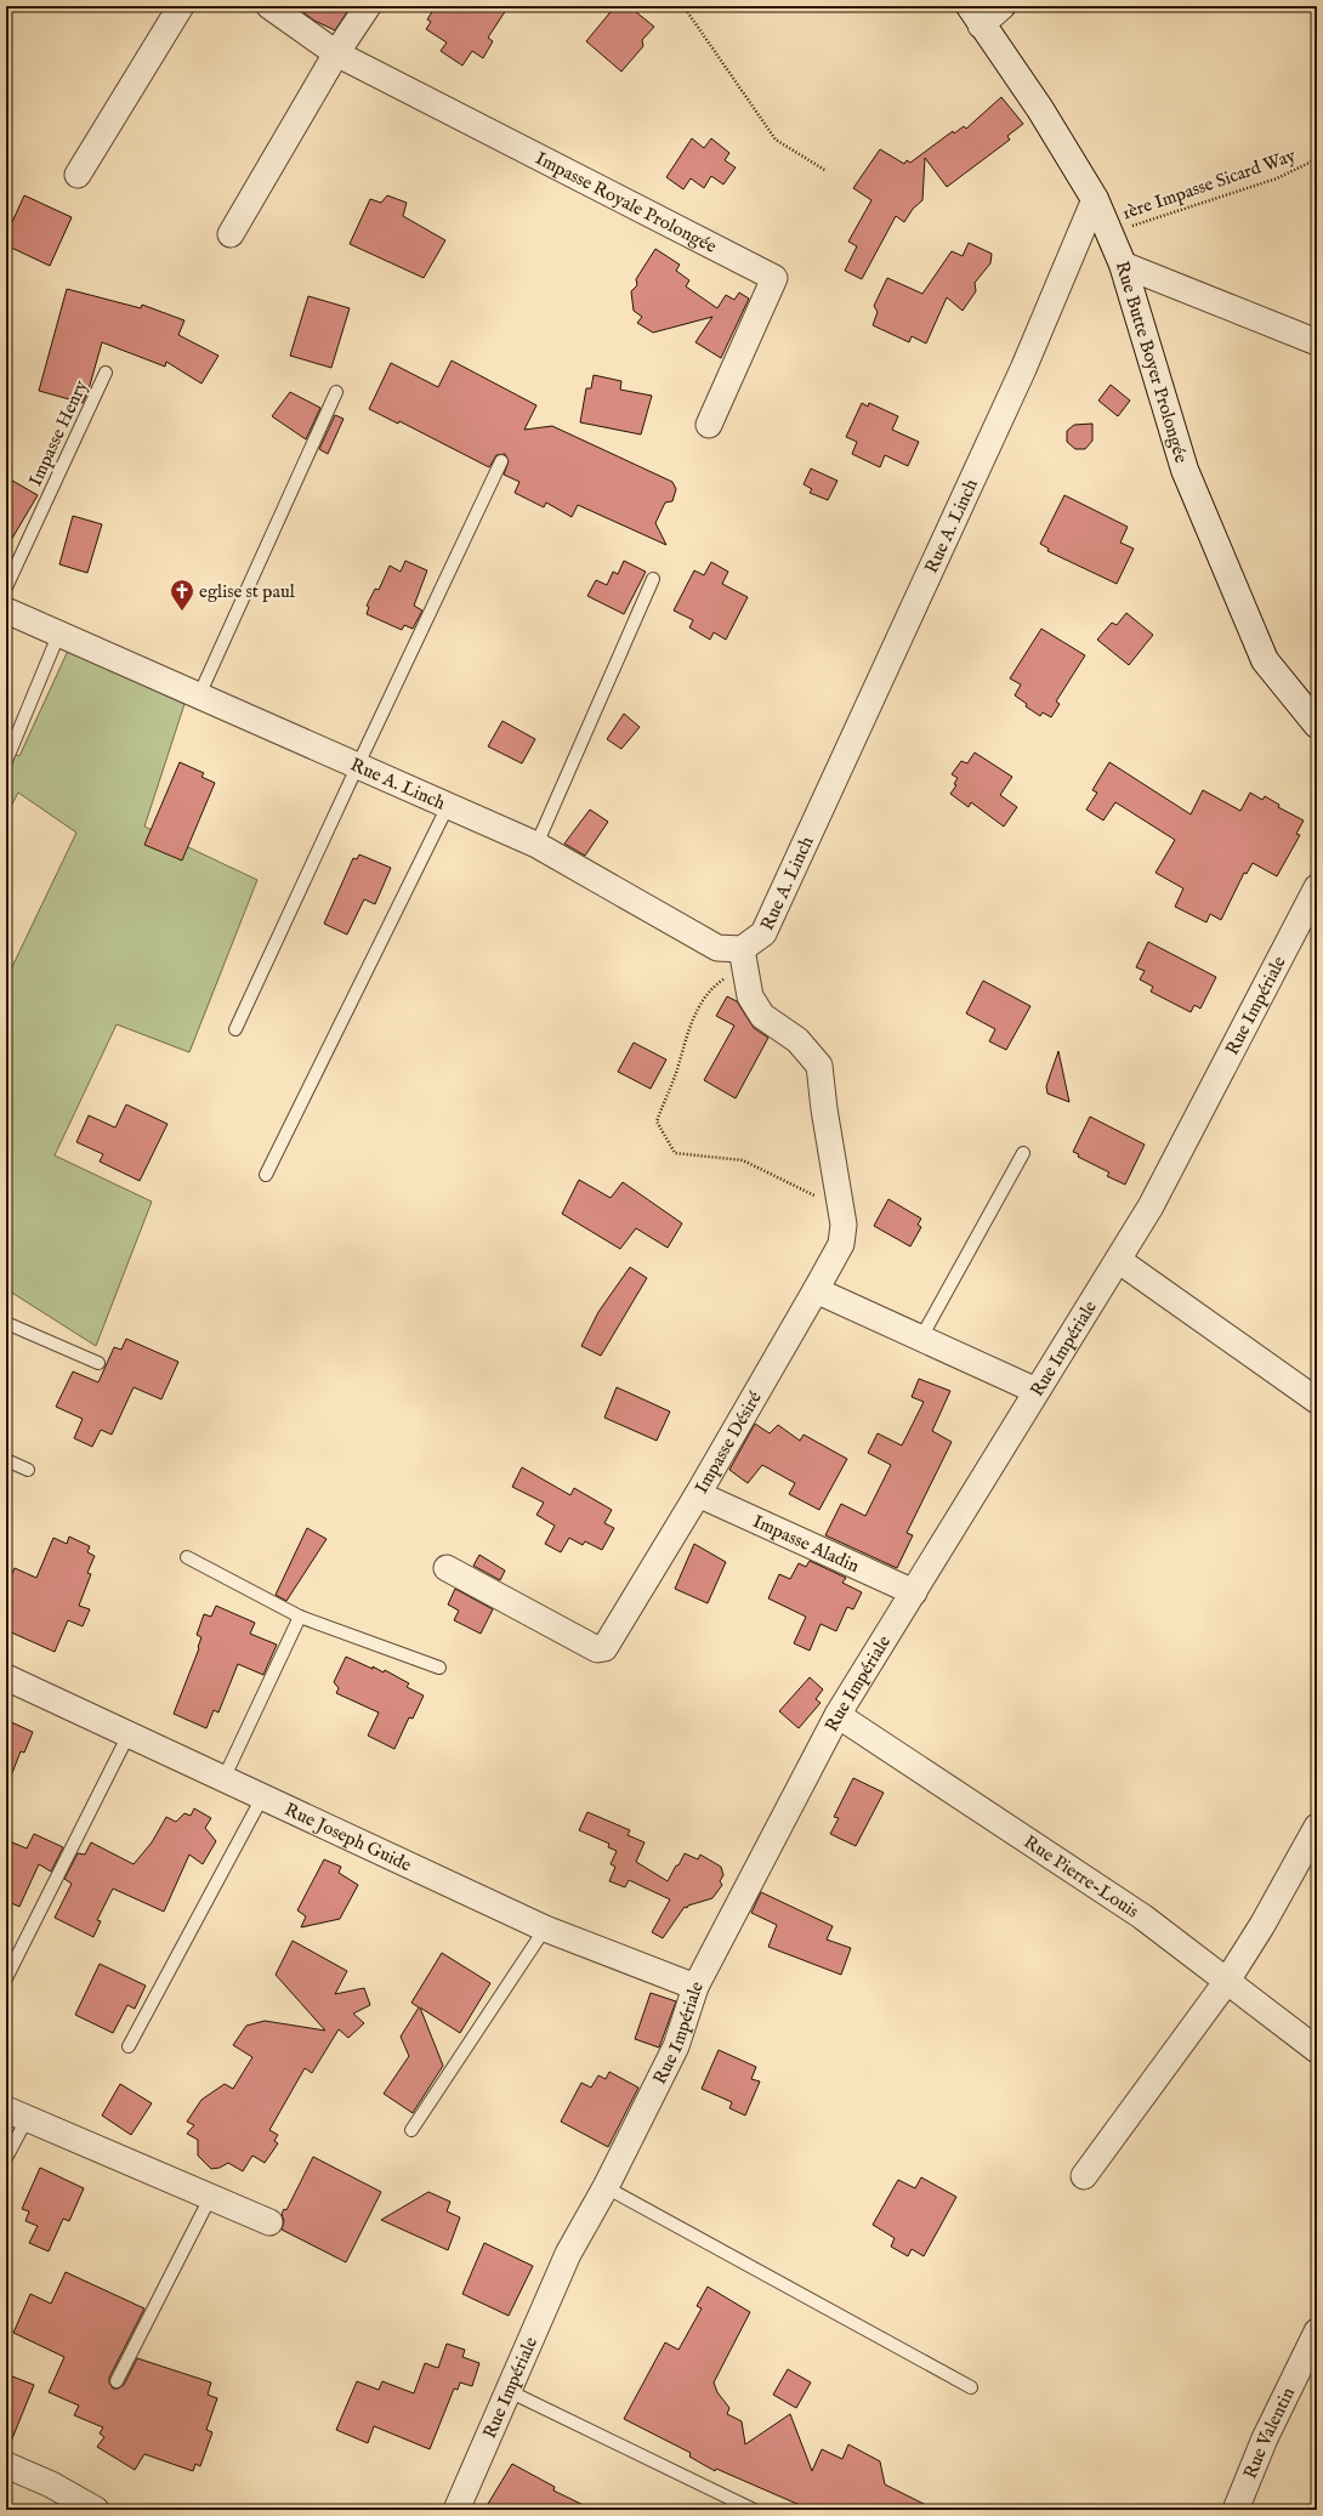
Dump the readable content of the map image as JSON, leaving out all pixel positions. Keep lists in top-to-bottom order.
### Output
{
  "streets": {
    "street": [
      "Impasse Royale Prolongée",
      "Rue Butte Boyer Prolongée",
      "Rue A. Linch",
      "Rue Impériale",
      "Impasse Désiré",
      "Impasse Aladin",
      "Rue Joseph Guide",
      "Rue Pierre-Louis",
      "Rue Valentin"
    ],
    "lane": ["Impasse Henry"],
    "path": ["1ère Impasse Sicard Way"]
  },
  "crossings": [
    ["1ère Impasse Sicard Way", "Rue Butte Boyer Prolongée"],
    ["Rue Butte Boyer Prolongée", "Rue A. Linch"],
    ["Rue A. Linch", "Impasse Désiré"],
    ["Rue Impériale", "Impasse Aladin"],
    ["Rue Impériale", "Rue Joseph Guide"],
    ["Rue Impériale", "Rue Pierre-Louis"],
    ["Impasse Désiré", "Impasse Aladin"]
  ],
  "places": {
    "church": ["eglise st paul"]
  }
}
